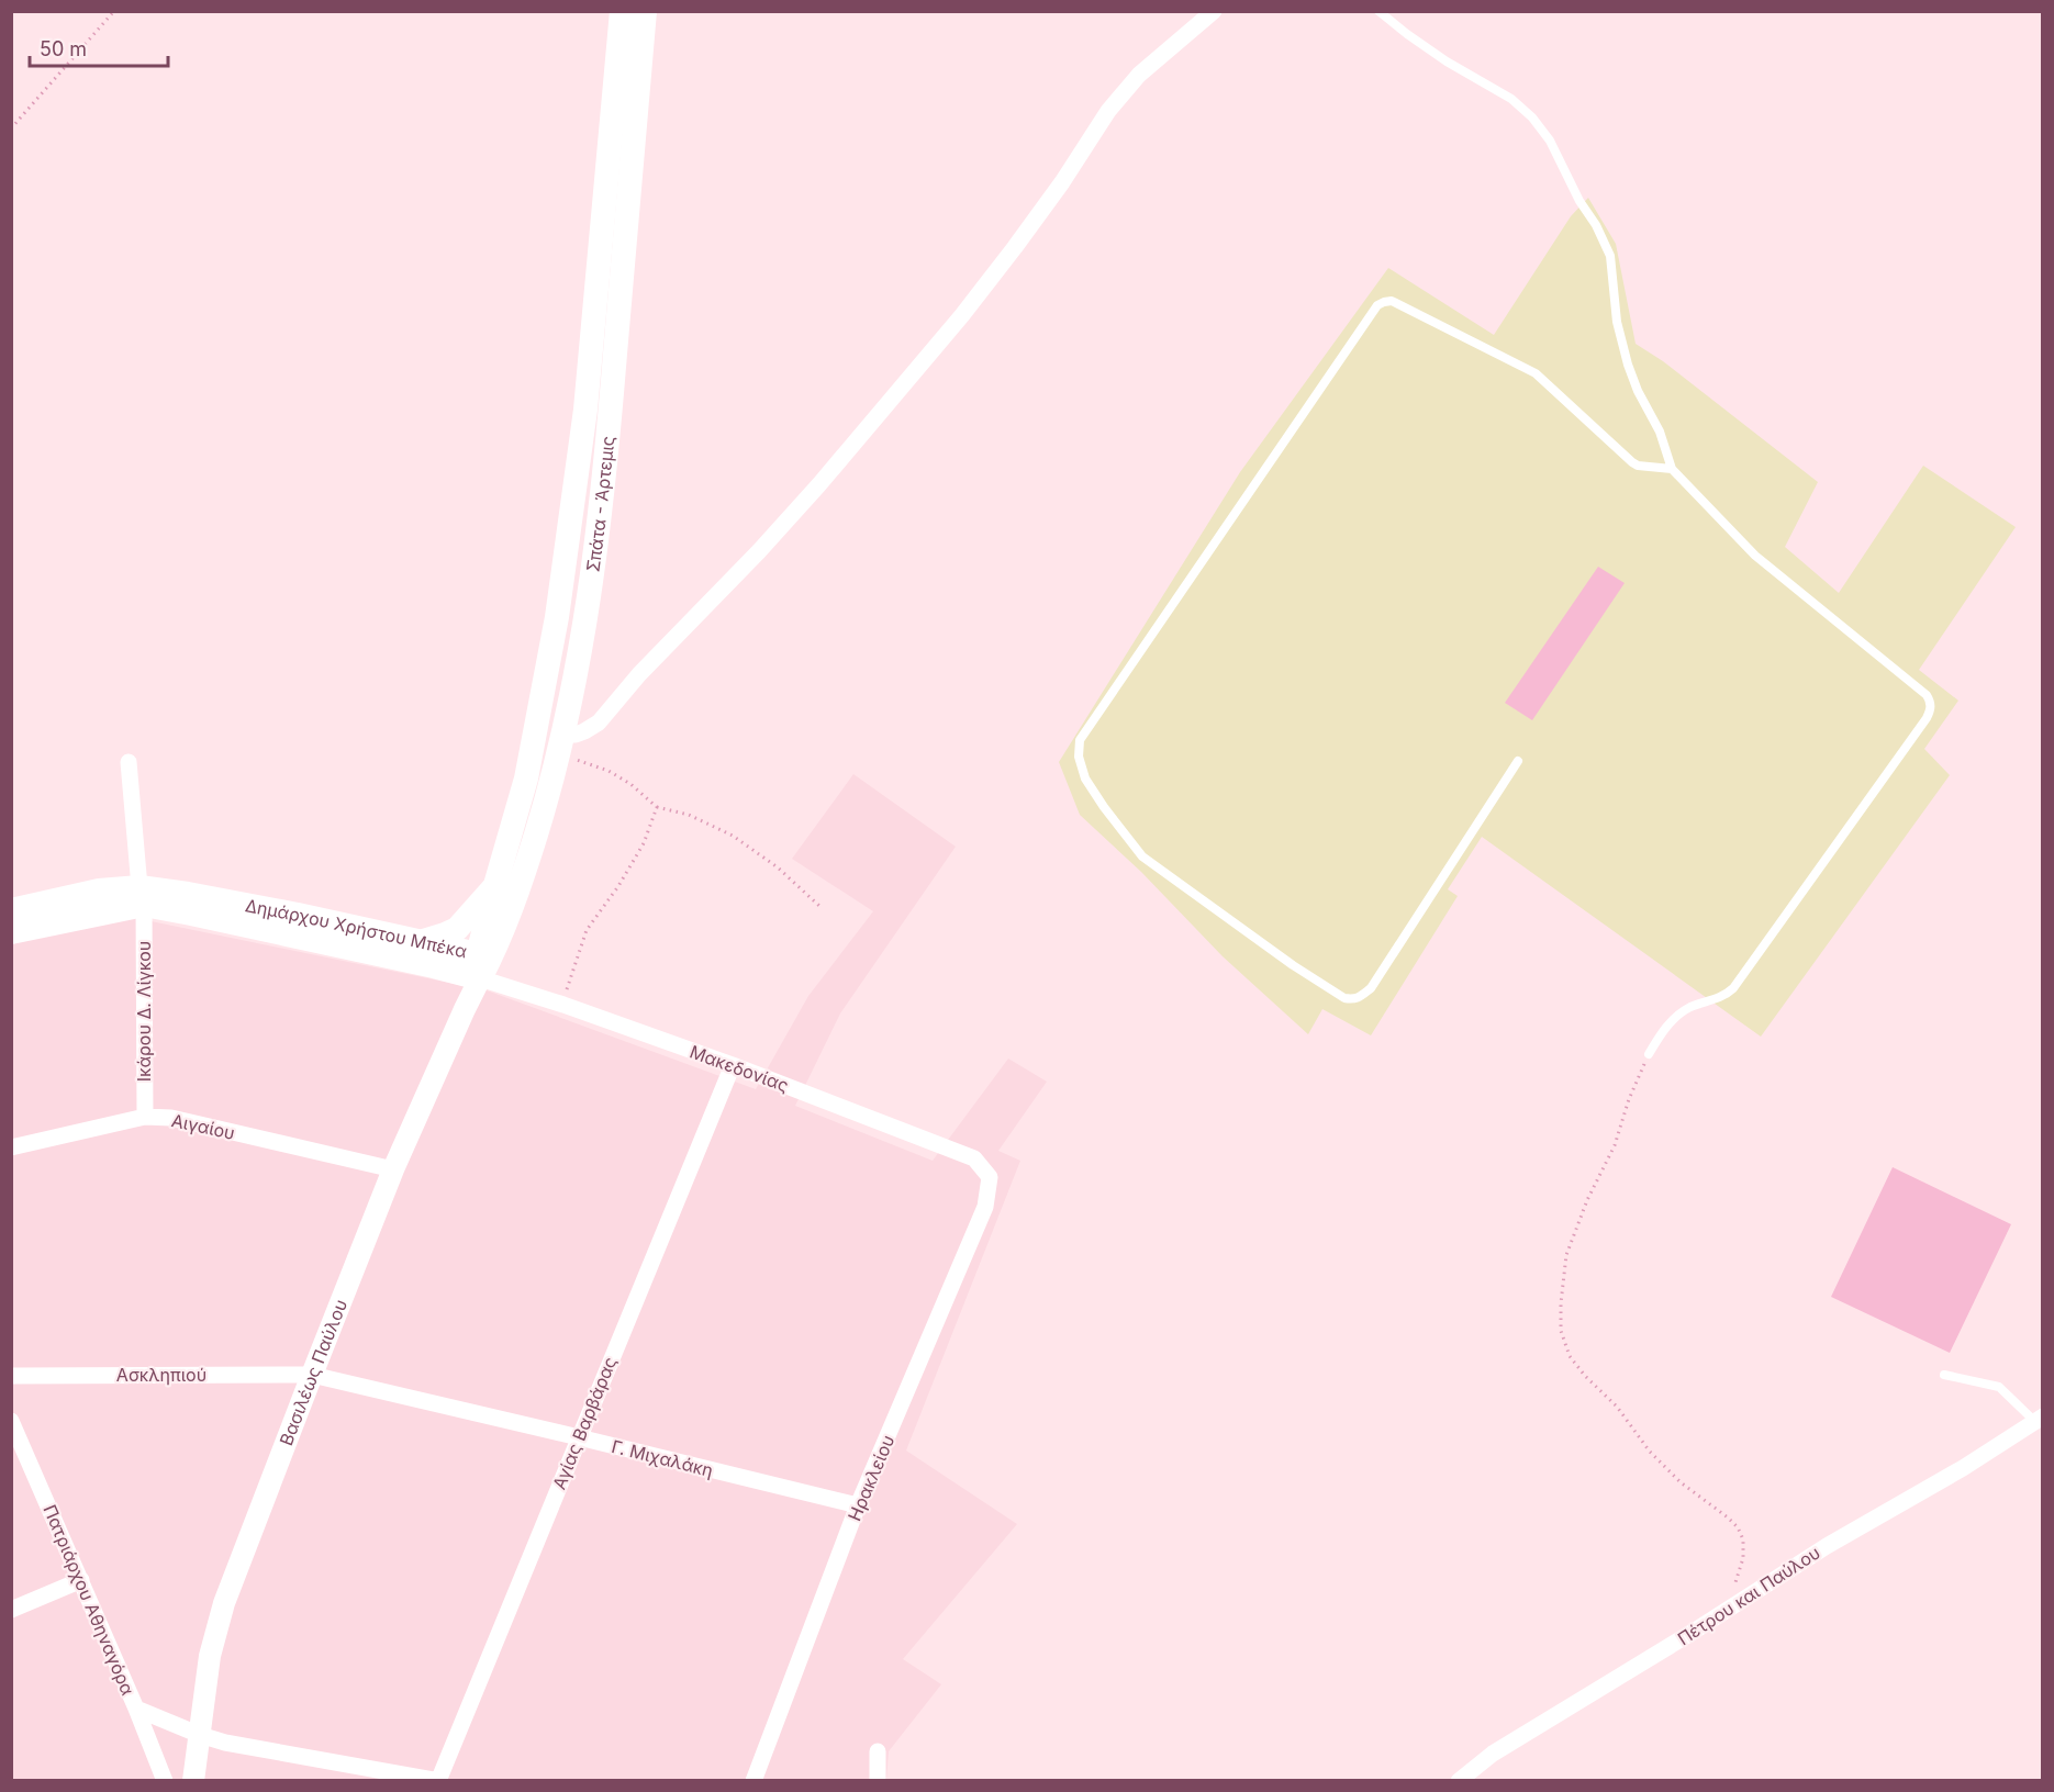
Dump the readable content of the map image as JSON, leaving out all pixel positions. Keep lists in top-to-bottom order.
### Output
{
  "streets": {
    "main road": ["Σπάτα - Άρτεμις", "Δημάρχου Χρήστου Μπέκα"],
    "street": [
      "Ικάρου Δ. Λίγκου",
      "Μακεδονίας",
      "Αιγαίου",
      "Βασιλέως Παύλου",
      "Ασκληπιού",
      "Αγίας Βαρβάρας",
      "Γ. Μιχαλάκη",
      "Ηρακλείου",
      "Πέτρου και Παύλου",
      "Πατριάρχου Αθηναγόρα"
    ]
  },
  "crossings": [
    ["Σπάτα - Άρτεμις", "Δημάρχου Χρήστου Μπέκα"],
    ["Σπάτα - Άρτεμις", "Μακεδονίας"],
    ["Σπάτα - Άρτεμις", "Βασιλέως Παύλου"],
    ["Δημάρχου Χρήστου Μπέκα", "Ικάρου Δ. Λίγκου"],
    ["Δημάρχου Χρήστου Μπέκα", "Μακεδονίας"],
    ["Δημάρχου Χρήστου Μπέκα", "Βασιλέως Παύλου"],
    ["Ικάρου Δ. Λίγκου", "Αιγαίου"],
    ["Μακεδονίας", "Βασιλέως Παύλου"],
    ["Μακεδονίας", "Αγίας Βαρβάρας"],
    ["Μακεδονίας", "Ηρακλείου"],
    ["Αιγαίου", "Βασιλέως Παύλου"],
    ["Βασιλέως Παύλου", "Ασκληπιού"],
    ["Βασιλέως Παύλου", "Γ. Μιχαλάκη"],
    ["Ασκληπιού", "Γ. Μιχαλάκη"],
    ["Αγίας Βαρβάρας", "Γ. Μιχαλάκη"],
    ["Γ. Μιχαλάκη", "Ηρακλείου"]
  ],
  "scale_bar": "50 m"
}
